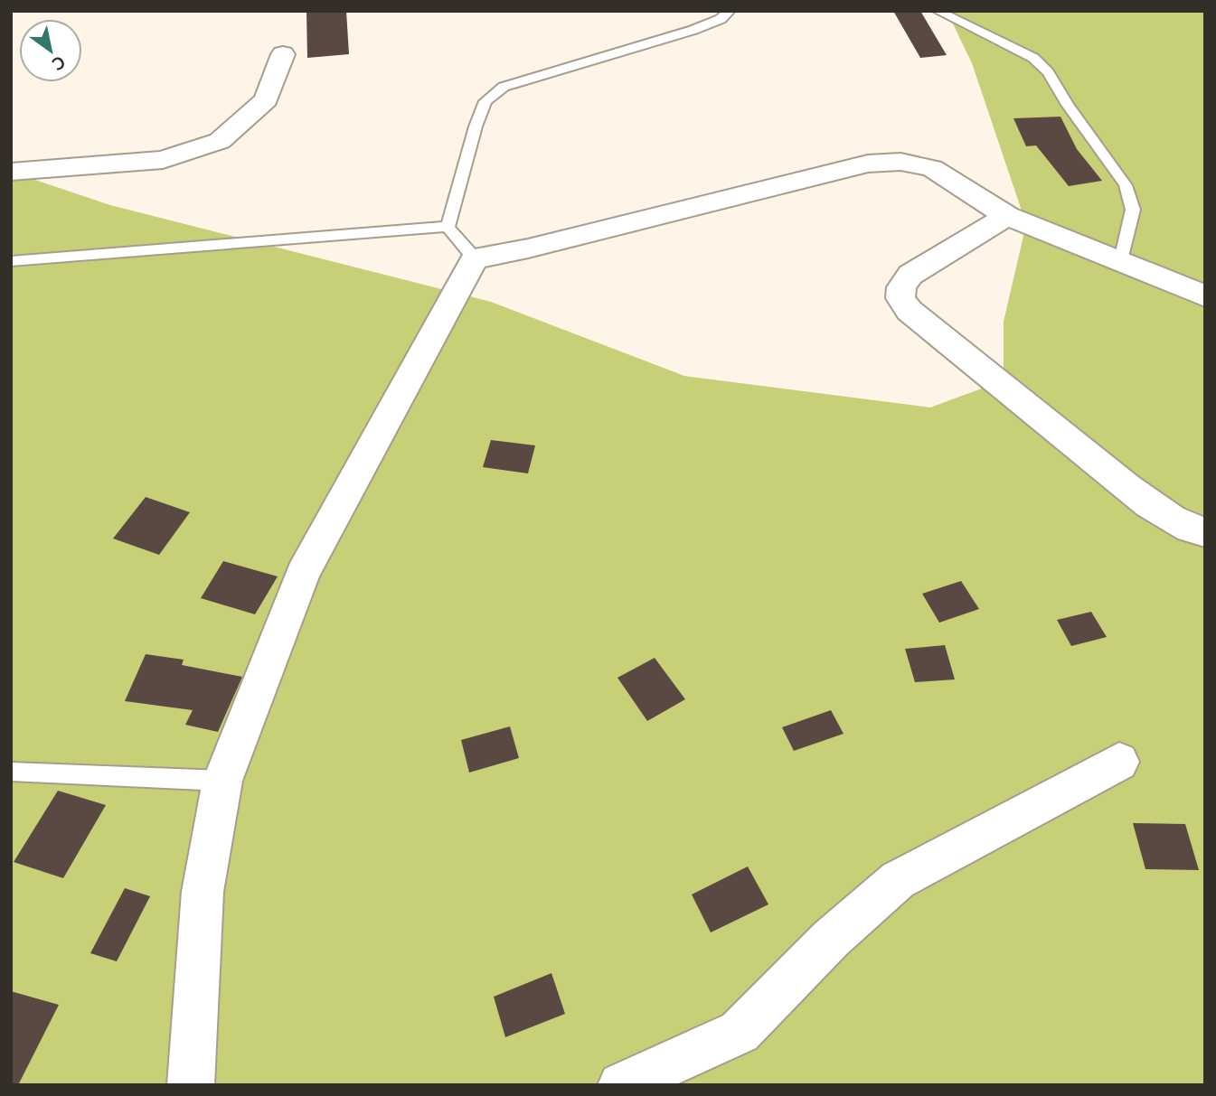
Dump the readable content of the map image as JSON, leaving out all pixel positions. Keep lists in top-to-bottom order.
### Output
{
  "north": "bottom right"
}
